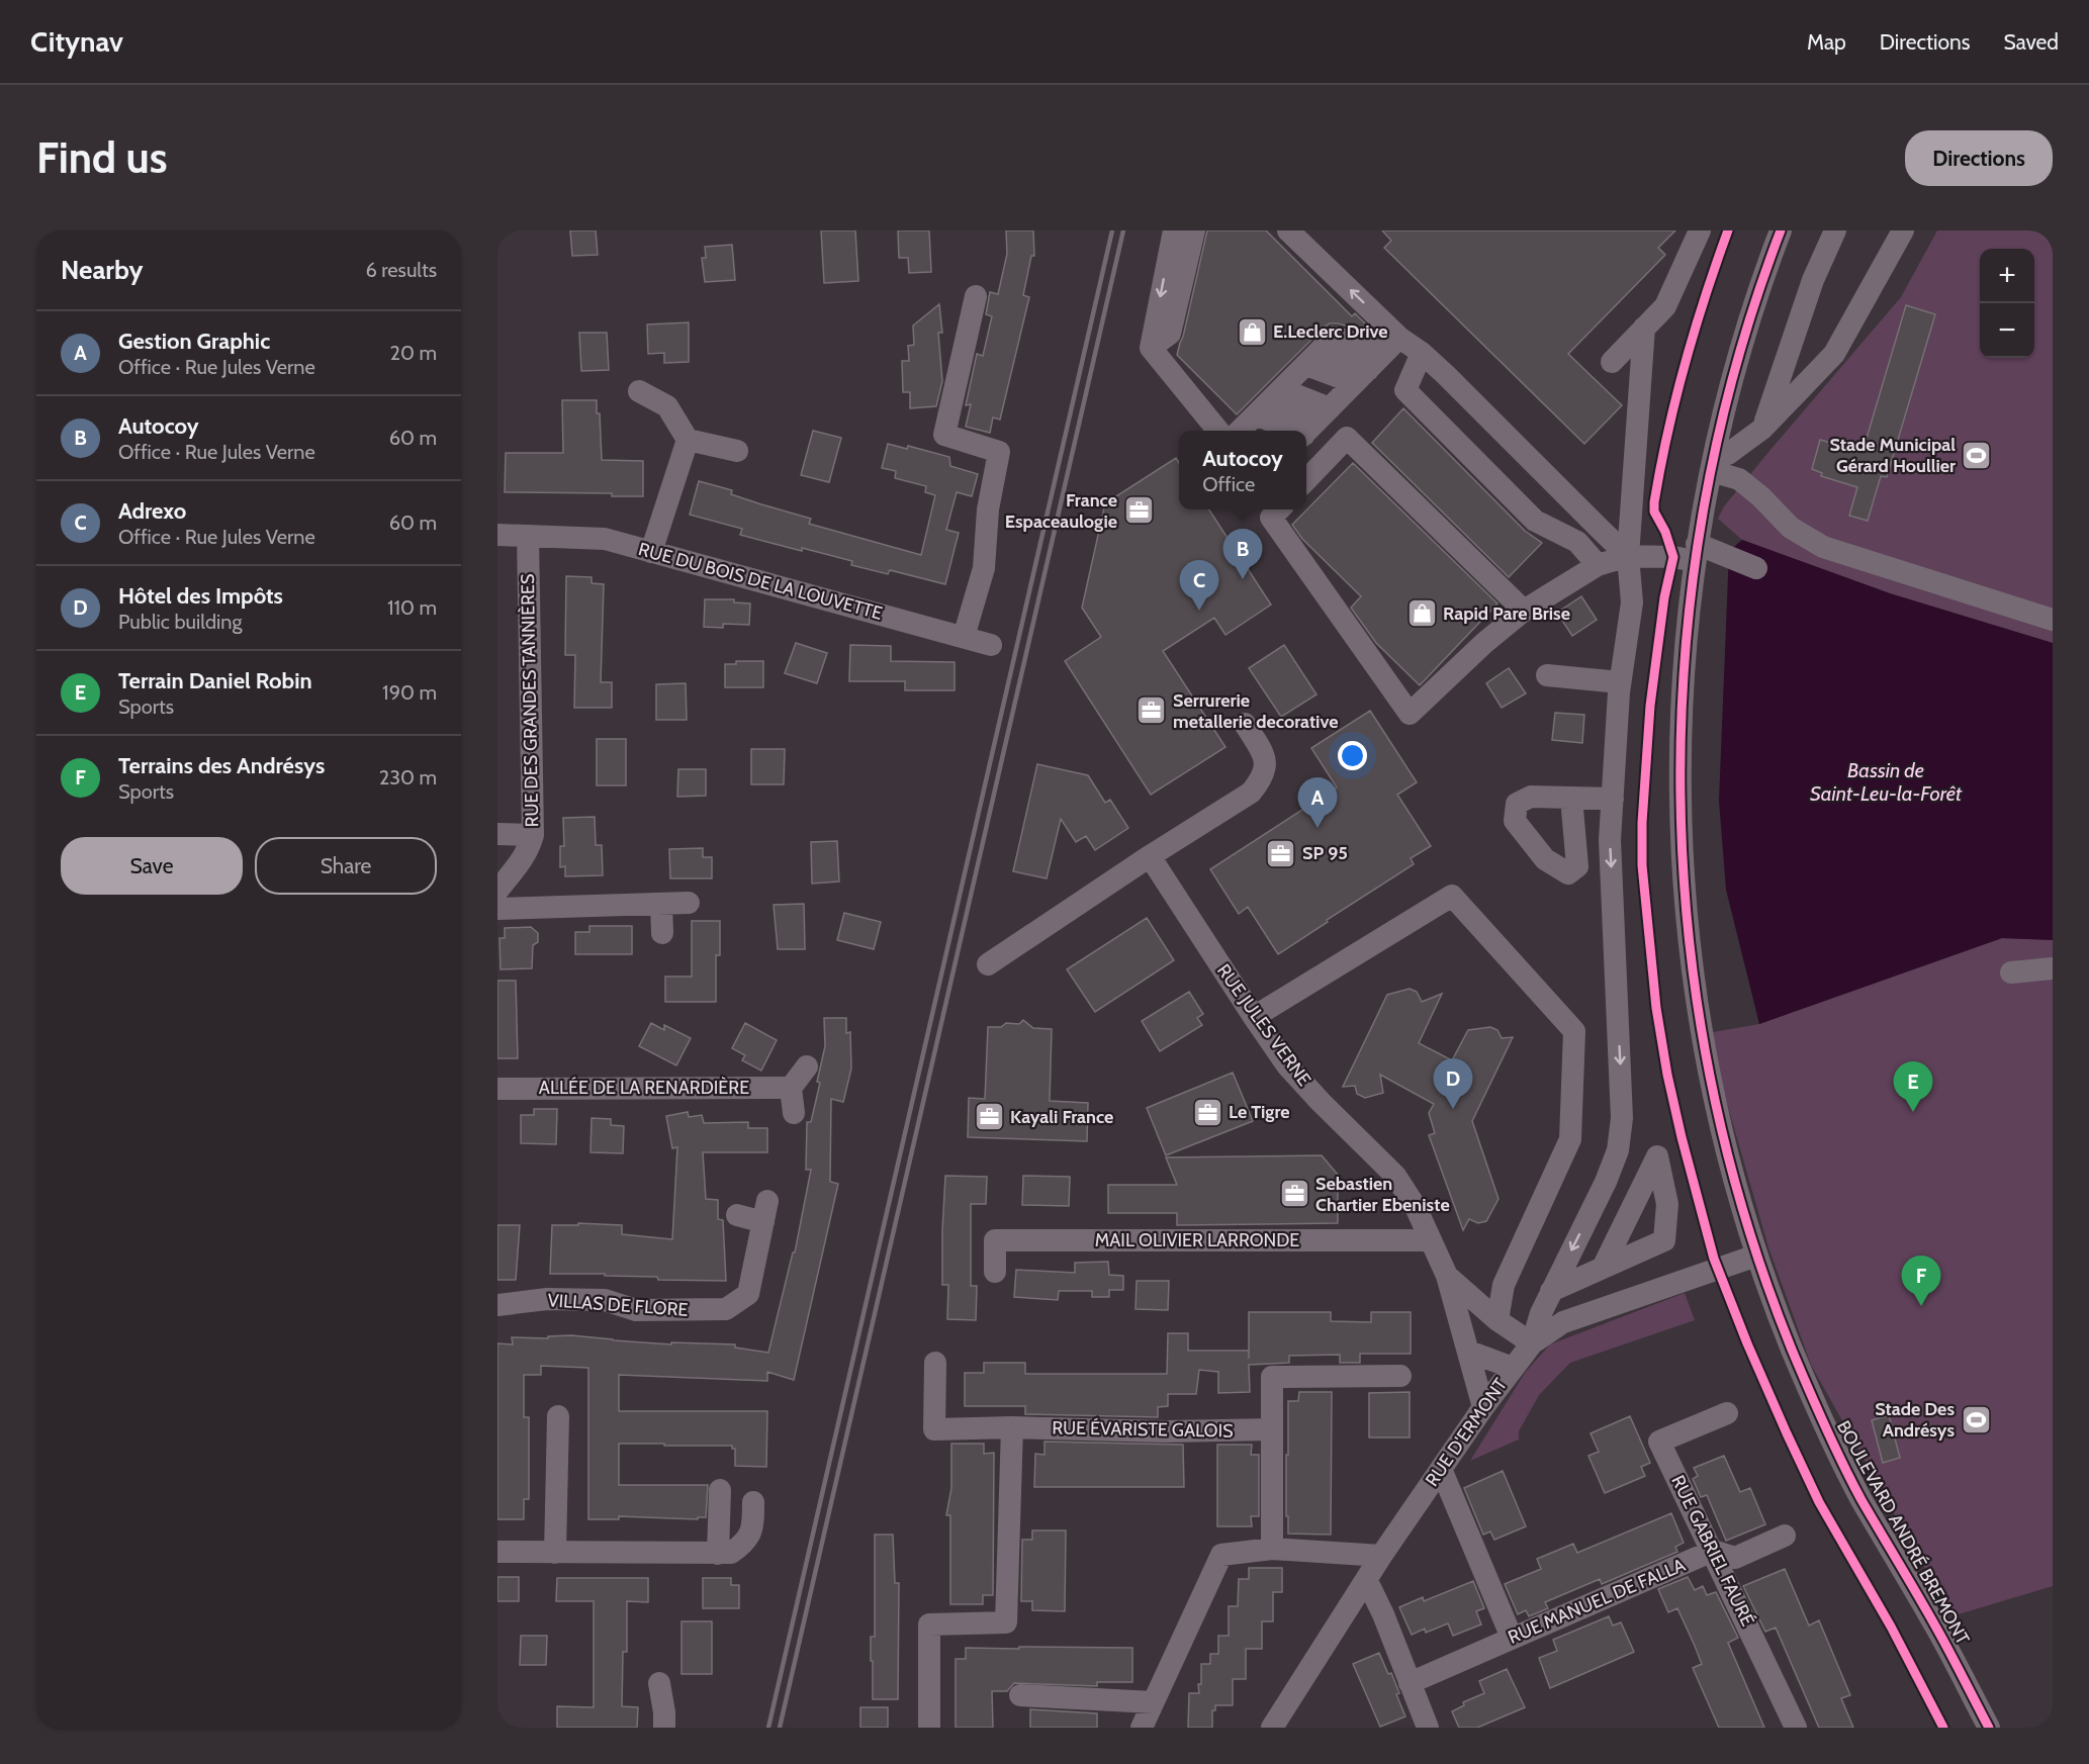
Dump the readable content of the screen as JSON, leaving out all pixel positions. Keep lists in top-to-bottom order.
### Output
{
  "streets": {
    "street": [
      "RUE DU BOIS DE LA LOUVETTE",
      "RUE DES GRANDES TANNIÈRES",
      "RUE JULES VERNE",
      "ALLÉE DE LA RENARDIÈRE",
      "MAIL OLIVIER LARRONDE",
      "VILLAS DE FLORE",
      "RUE ÉVARISTE GALOIS",
      "RUE D'ERMONT",
      "BOULEVARD ANDRÉ BREMONT",
      "RUE GABRIEL FAURÉ",
      "RUE MANUEL DE FALLA"
    ]
  },
  "crossings": [
    ["RUE DU BOIS DE LA LOUVETTE", "RUE DES GRANDES TANNIÈRES"],
    ["RUE JULES VERNE", "MAIL OLIVIER LARRONDE"],
    ["RUE JULES VERNE", "RUE D'ERMONT"],
    ["RUE D'ERMONT", "BOULEVARD ANDRÉ BREMONT"],
    ["RUE GABRIEL FAURÉ", "RUE MANUEL DE FALLA"]
  ],
  "water": ["Bassin de Saint-Leu-la-Forêt"],
  "places": {
    "shop": ["E.Leclerc Drive", "Rapid Pare Brise"],
    "sports": ["Stade Municipal Gérard Houllier", "Stade Des Andrésys"],
    "office": [
      "France Espaceaulogie",
      "Serrurerie metallerie decorative",
      "SP 95",
      "Le Tigre",
      "Kayali France",
      "Sebastien Chartier Ebeniste"
    ]
  },
  "page": {
    "header": "Citynav",
    "nav": ["Map", "Directions", "Saved"],
    "buttons": [
      "Directions",
      ["Save", "Share"]
    ],
    "title": "Find us",
    "heading": ["Nearby", "6 results"],
    "map_buttons": ["+", "−"],
    "list": [
      {
        "mark": "A",
        "name": "Gestion Graphic",
        "note": "Office · Rue Jules Verne",
        "value": "20 m"
      },
      {
        "mark": "B",
        "name": "Autocoy",
        "note": "Office · Rue Jules Verne",
        "value": "60 m"
      },
      {
        "mark": "C",
        "name": "Adrexo",
        "note": "Office · Rue Jules Verne",
        "value": "60 m"
      },
      {
        "mark": "D",
        "name": "Hôtel des Impôts",
        "note": "Public building",
        "value": "110 m"
      },
      {
        "mark": "E",
        "name": "Terrain Daniel Robin",
        "note": "Sports",
        "value": "190 m"
      },
      {
        "mark": "F",
        "name": "Terrains des Andrésys",
        "note": "Sports",
        "value": "230 m"
      }
    ],
    "popup": ["Autocoy", "Office"],
    "pins": [
      "B",
      "C",
      "A",
      "D",
      "E",
      "F"
    ]
  }
}
